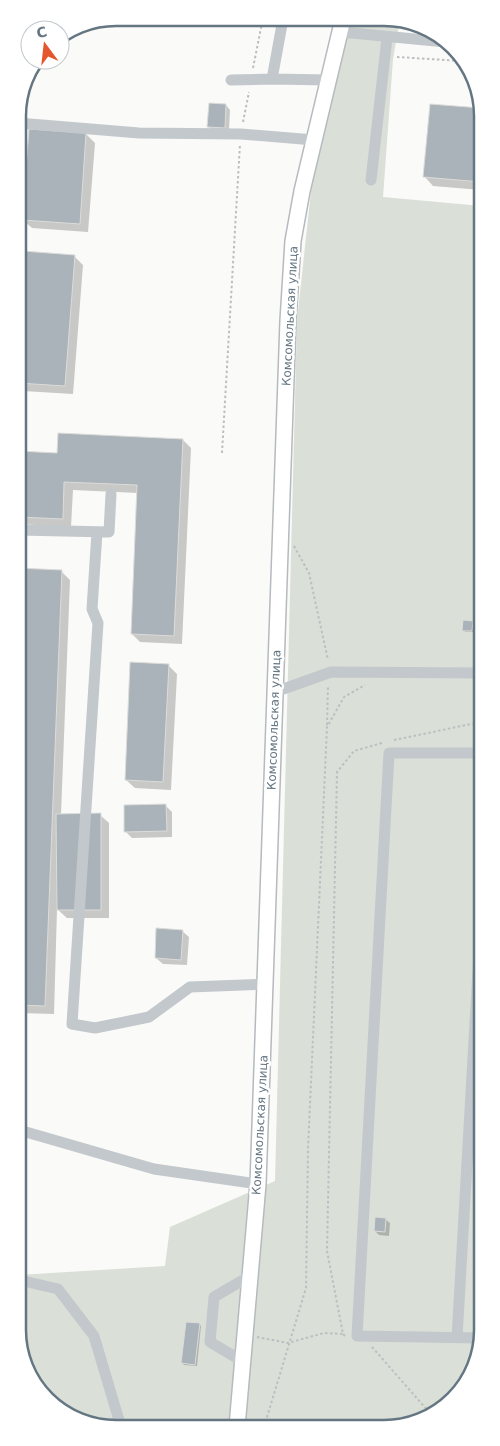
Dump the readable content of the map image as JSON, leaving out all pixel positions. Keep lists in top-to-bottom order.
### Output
{
  "streets": {
    "main road": ["Комсомольская улица"]
  },
  "north": "top"
}
